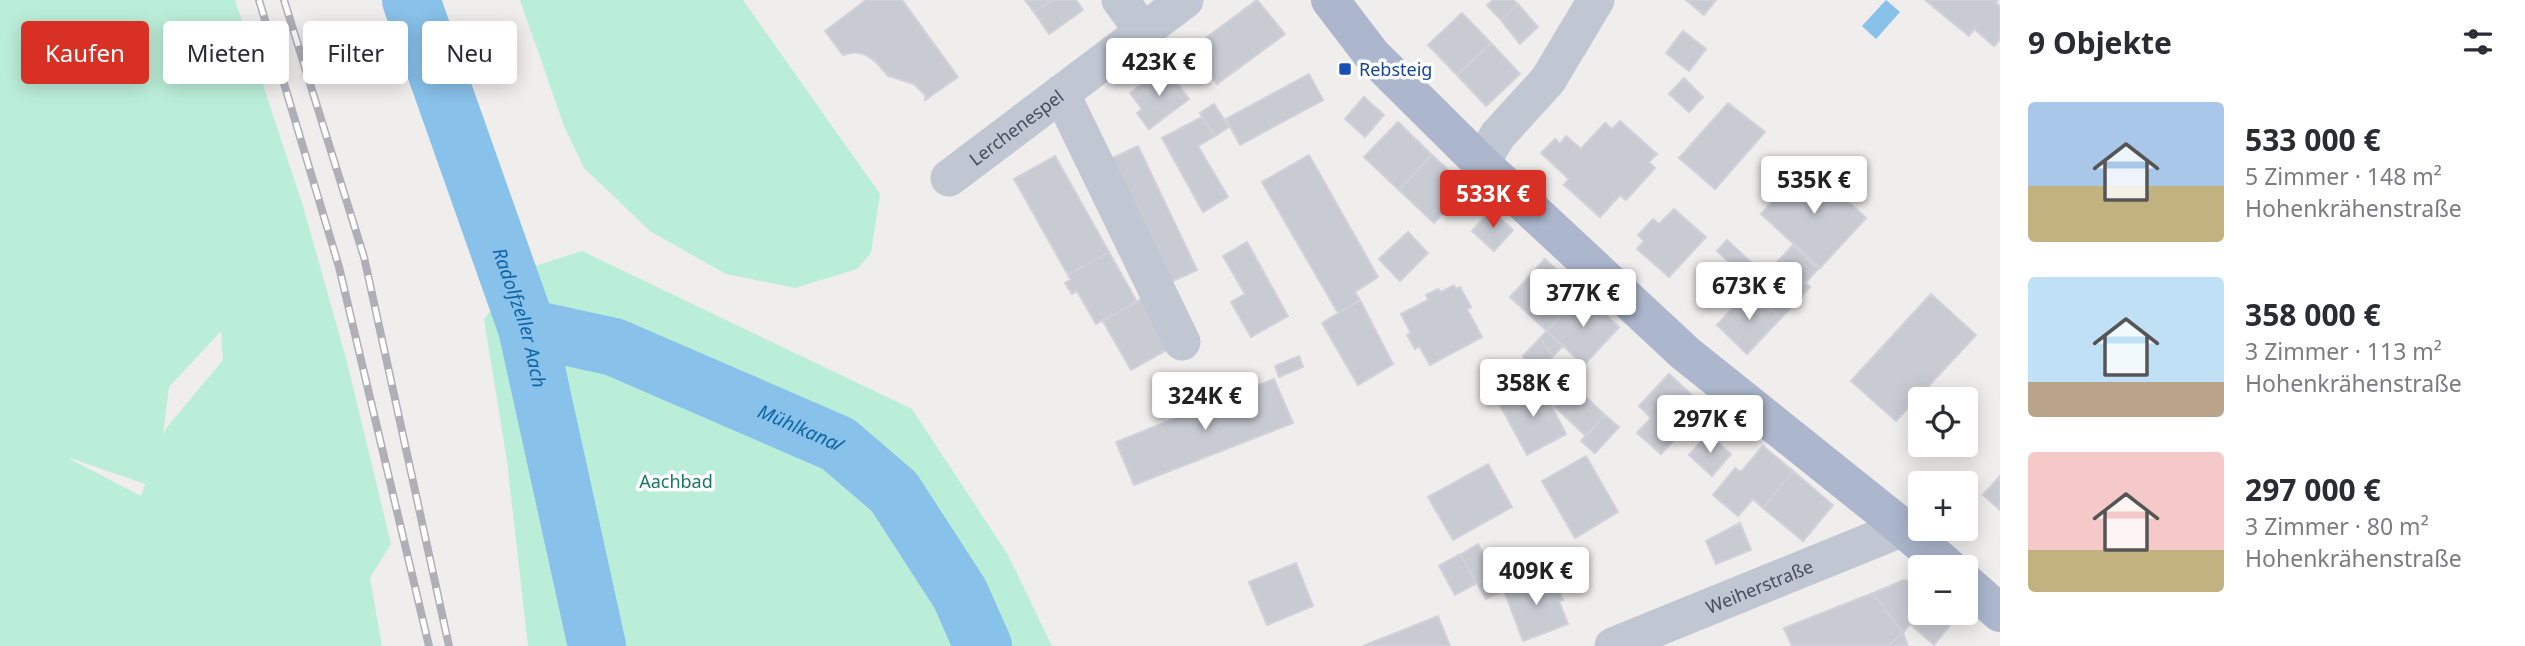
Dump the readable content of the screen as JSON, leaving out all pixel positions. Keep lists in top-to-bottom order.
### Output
{
  "streets": {
    "street": ["Lerchenespel", "Weiherstraße"]
  },
  "water": ["Radolfzeller Aach", "Mühlkanal"],
  "parks": ["Aachbad"],
  "places": {
    "transit": ["Rebsteig"]
  },
  "page": {
    "heading": "9 Objekte",
    "chip": [
      "Kaufen",
      "Mieten",
      "Filter",
      "Neu"
    ],
    "price": [
      "423K €",
      "535K €",
      "533K €",
      "673K €",
      "377K €",
      "358K €",
      "324K €",
      "297K €",
      "409K €"
    ],
    "list": [
      {
        "name": "533 000 €",
        "note": "5 Zimmer · 148 m² · Hohenkrähenstraße"
      },
      {
        "name": "358 000 €",
        "note": "3 Zimmer · 113 m² · Hohenkrähenstraße"
      },
      {
        "name": "297 000 €",
        "note": "3 Zimmer · 80 m² · Hohenkrähenstraße"
      }
    ],
    "map_buttons": ["+", "−"]
  }
}
